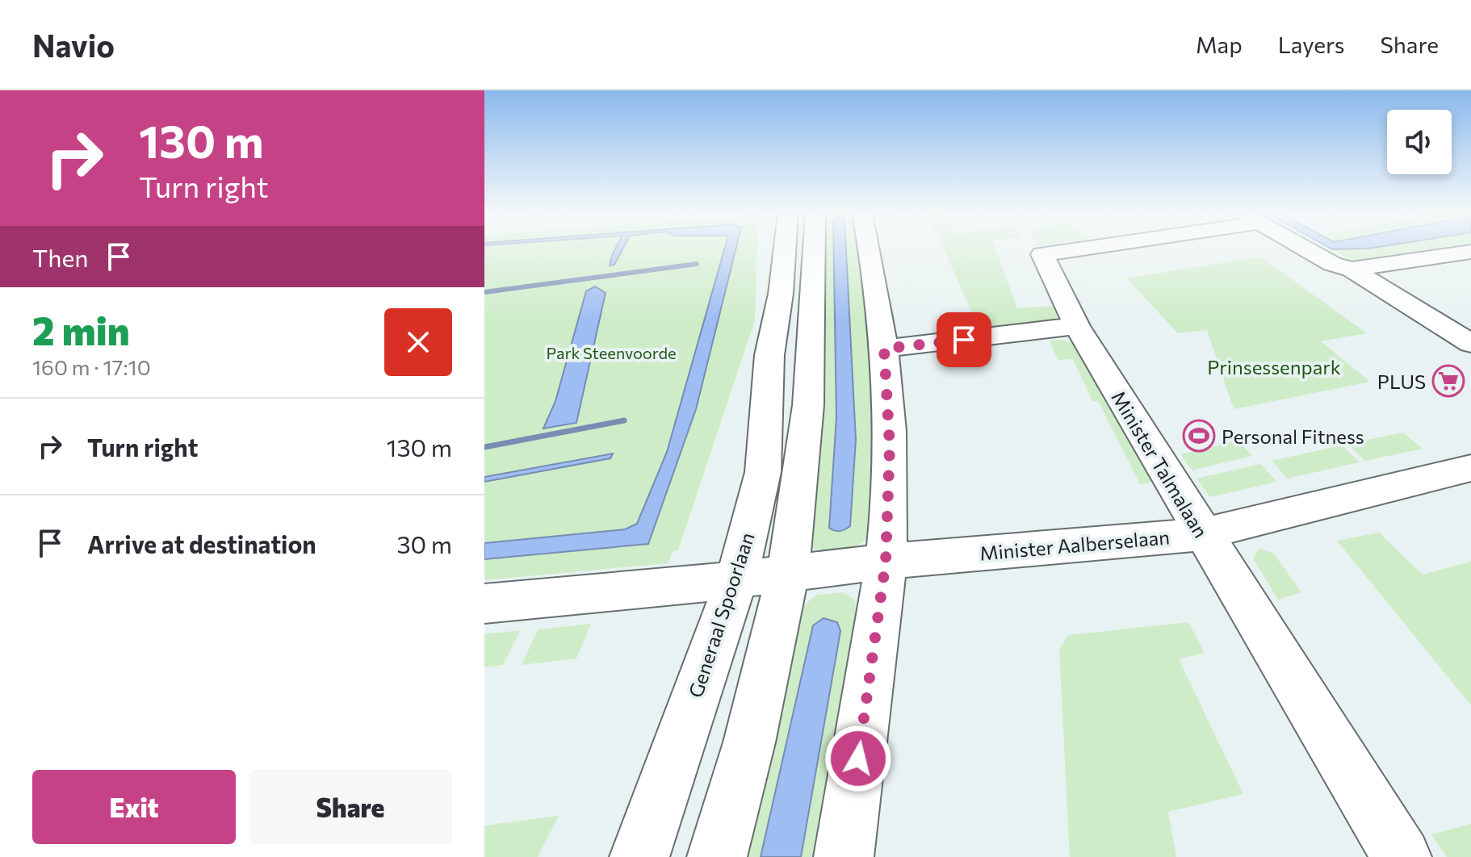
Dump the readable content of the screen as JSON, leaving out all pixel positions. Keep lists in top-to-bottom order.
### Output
{
  "streets": {
    "street": ["Minister Talmalaan", "Minister Aalberselaan", "Generaal Spoorlaan"]
  },
  "crossings": [
    ["Minister Talmalaan", "Minister Aalberselaan"],
    ["Minister Aalberselaan", "Generaal Spoorlaan"]
  ],
  "parks": ["Park Steenvoorde", "Prinsessenpark"],
  "places": {
    "supermarket": ["PLUS"],
    "sports": ["Personal Fitness"]
  },
  "page": {
    "header": "Navio",
    "nav": ["Map", "Layers", "Share"],
    "turn": ["130 m", "Turn right"],
    "then": "Then",
    "heading": ["2 min", "160 m · 17:10"],
    "list": [
      {
        "name": "Turn right",
        "value": "130 m"
      },
      {
        "name": "Arrive at destination",
        "value": "30 m"
      }
    ],
    "buttons": ["Exit", "Share"]
  }
}
